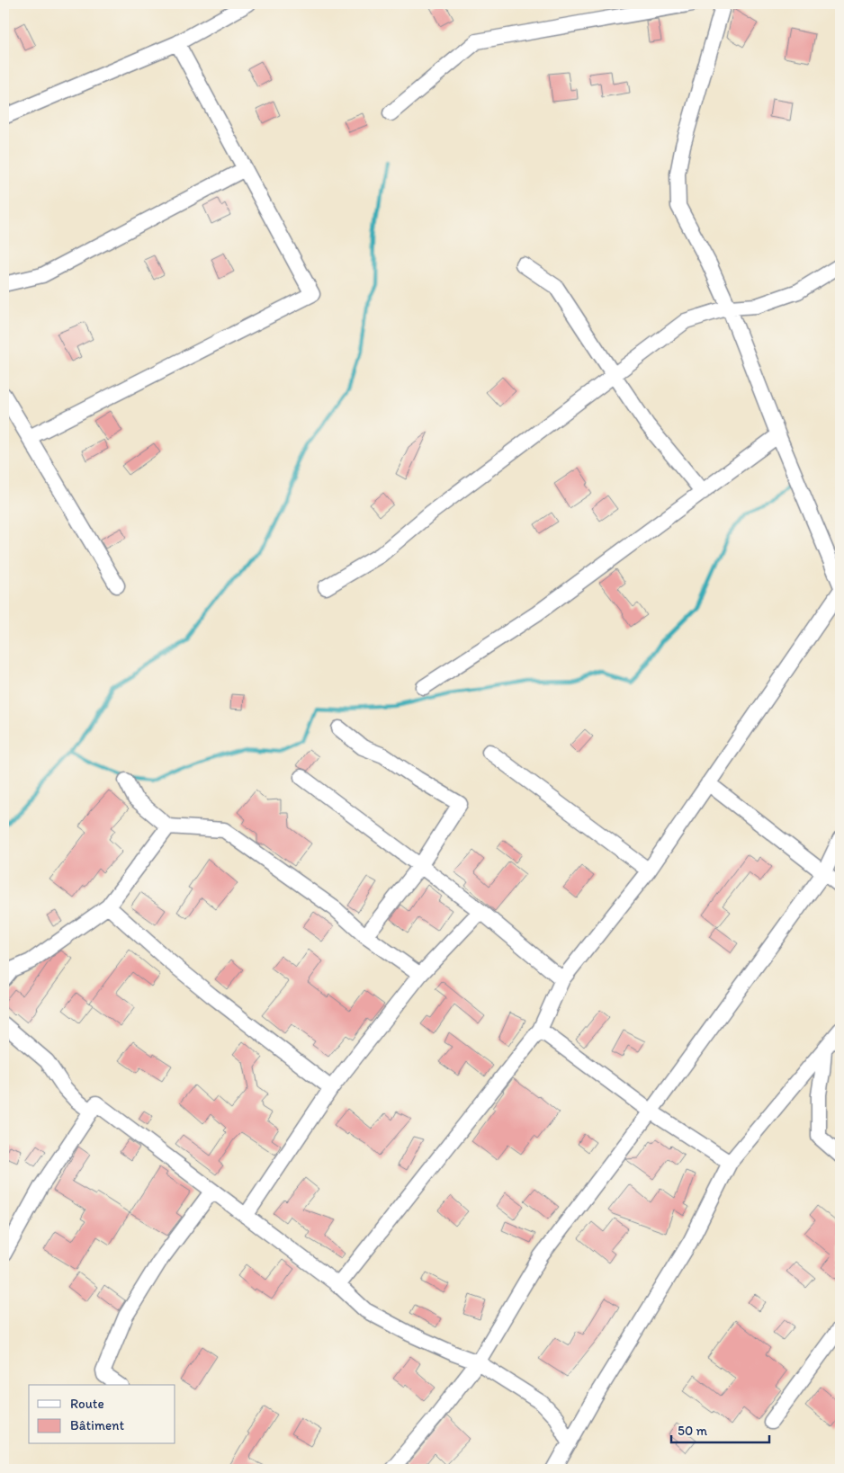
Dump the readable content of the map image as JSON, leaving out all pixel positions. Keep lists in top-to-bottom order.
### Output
{
  "legend": ["Route", "Bâtiment"],
  "scale_bar": "50 m"
}
